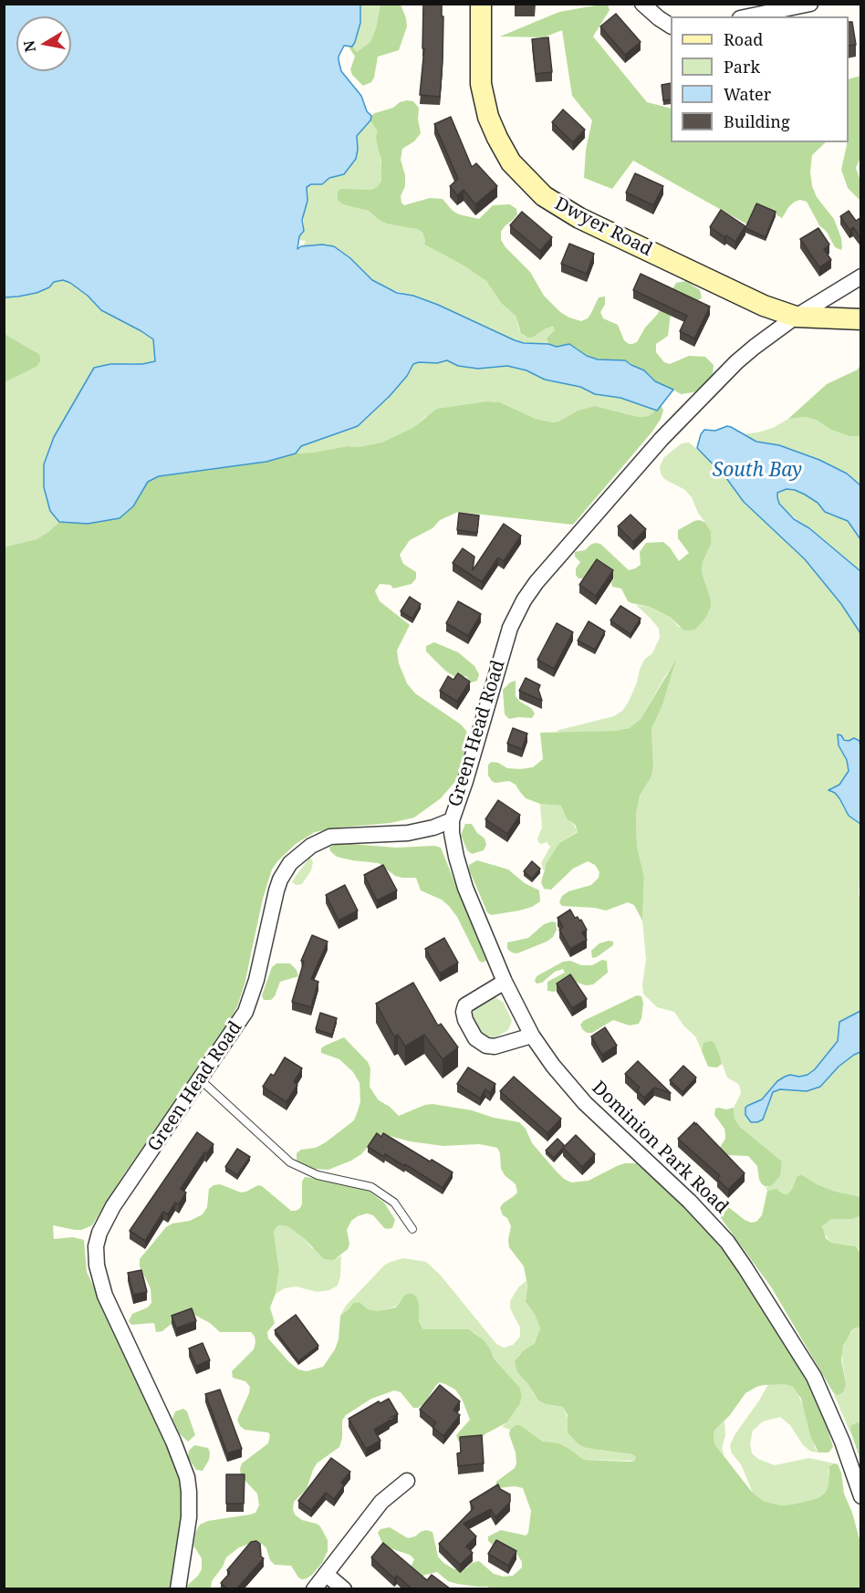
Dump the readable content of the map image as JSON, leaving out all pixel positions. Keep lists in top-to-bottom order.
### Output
{
  "streets": {
    "street": ["Dwyer Road", "Green Head Road", "Dominion Park Road"]
  },
  "crossings": [
    ["Dwyer Road", "Green Head Road"],
    ["Green Head Road", "Dominion Park Road"]
  ],
  "water": ["South Bay"],
  "legend": [
    "Road",
    "Park",
    "Water",
    "Building"
  ],
  "north": "left"
}
